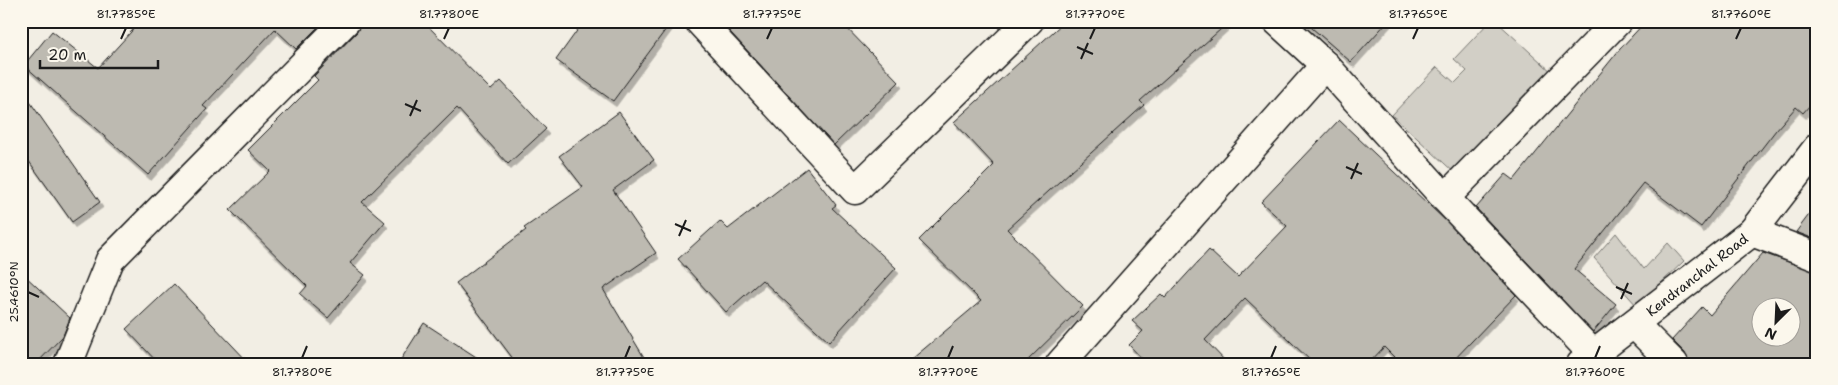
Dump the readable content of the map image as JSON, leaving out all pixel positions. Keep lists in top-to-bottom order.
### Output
{
  "streets": {
    "street": ["Kendranchal Road"]
  },
  "scale_bar": "20 m",
  "north": "bottom left",
  "coordinates": [
    "81.7785°E",
    "81.7780°E",
    "81.7775°E",
    "81.7770°E",
    "81.7765°E",
    "81.7760°E",
    "25.4610°N"
  ]
}
